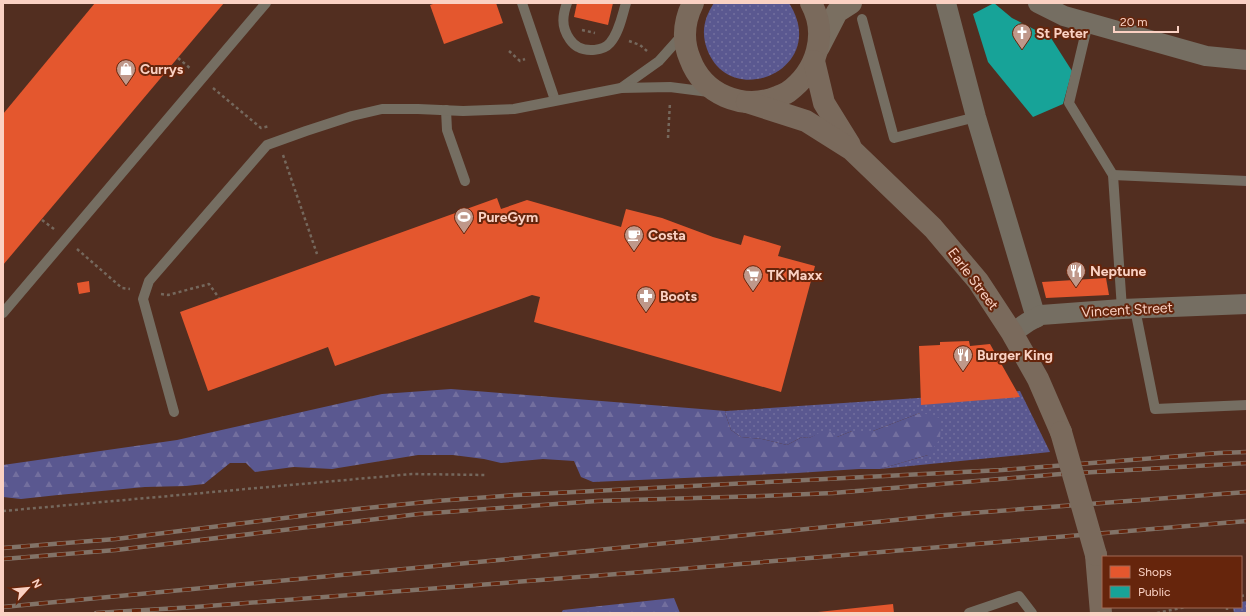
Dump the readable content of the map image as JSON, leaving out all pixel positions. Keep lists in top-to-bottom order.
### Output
{
  "streets": {
    "main road": ["Earle Street"],
    "street": ["Vincent Street"]
  },
  "crossings": [
    ["Earle Street", "Vincent Street"]
  ],
  "places": {
    "church": ["St Peter"],
    "shop": ["Currys"],
    "sports": ["PureGym"],
    "cafe": ["Costa"],
    "restaurant": ["Neptune", "Burger King"],
    "supermarket": ["TK Maxx"],
    "pharmacy": ["Boots"]
  },
  "legend": ["Shops", "Public"],
  "scale_bar": "20 m",
  "north": "top right"
}
